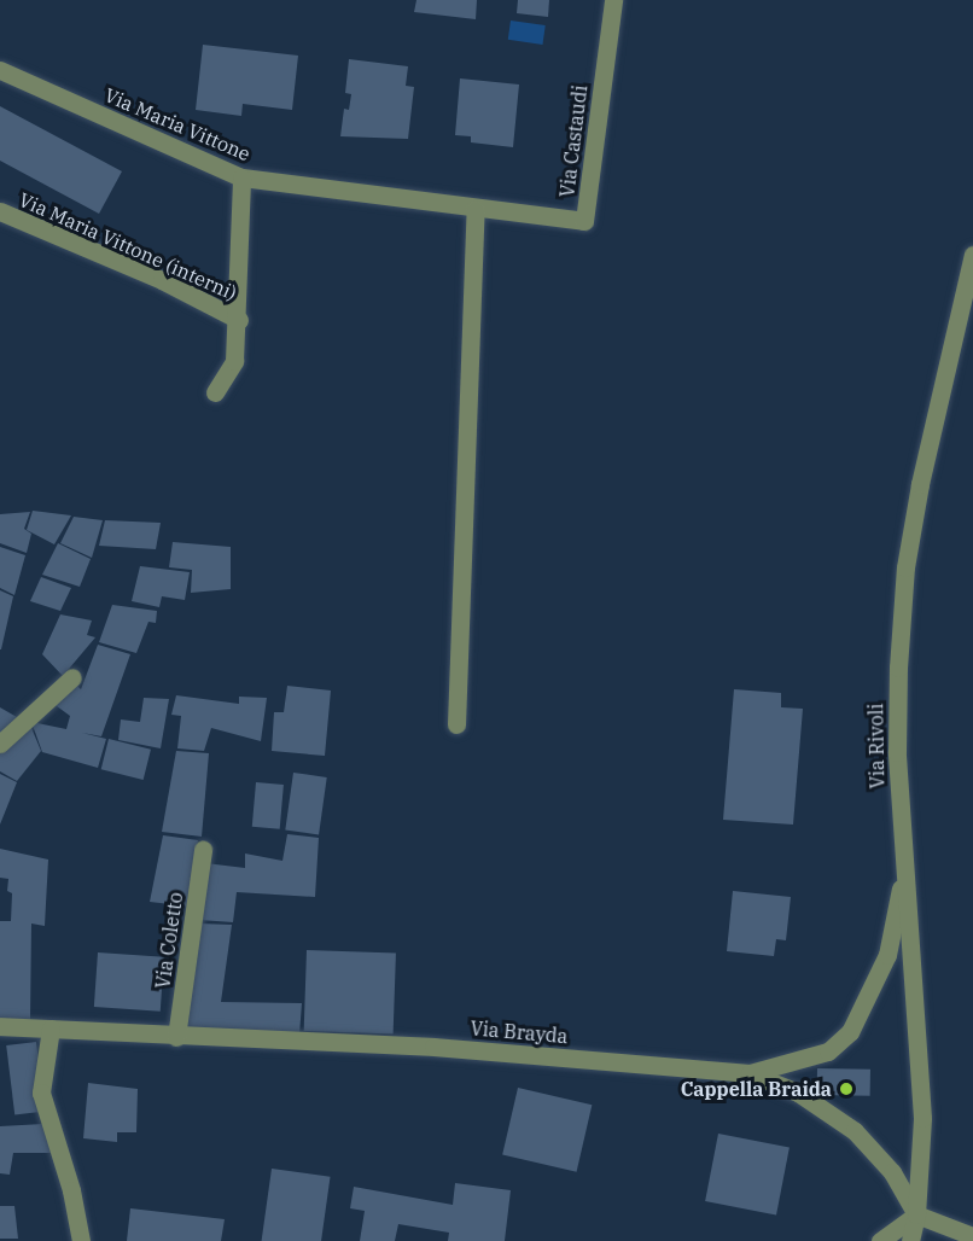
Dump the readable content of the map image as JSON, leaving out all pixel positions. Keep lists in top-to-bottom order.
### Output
{
  "streets": {
    "street": [
      "Via Maria Vittone",
      "Via Castaudi",
      "Via Maria Vittone (interni)",
      "Via Rivoli",
      "Via Coletto",
      "Via Brayda"
    ]
  },
  "crossings": [
    ["Via Maria Vittone", "Via Castaudi"],
    ["Via Maria Vittone", "Via Maria Vittone (interni)"],
    ["Via Rivoli", "Via Brayda"],
    ["Via Coletto", "Via Brayda"]
  ],
  "places": ["Cappella Braida"]
}
